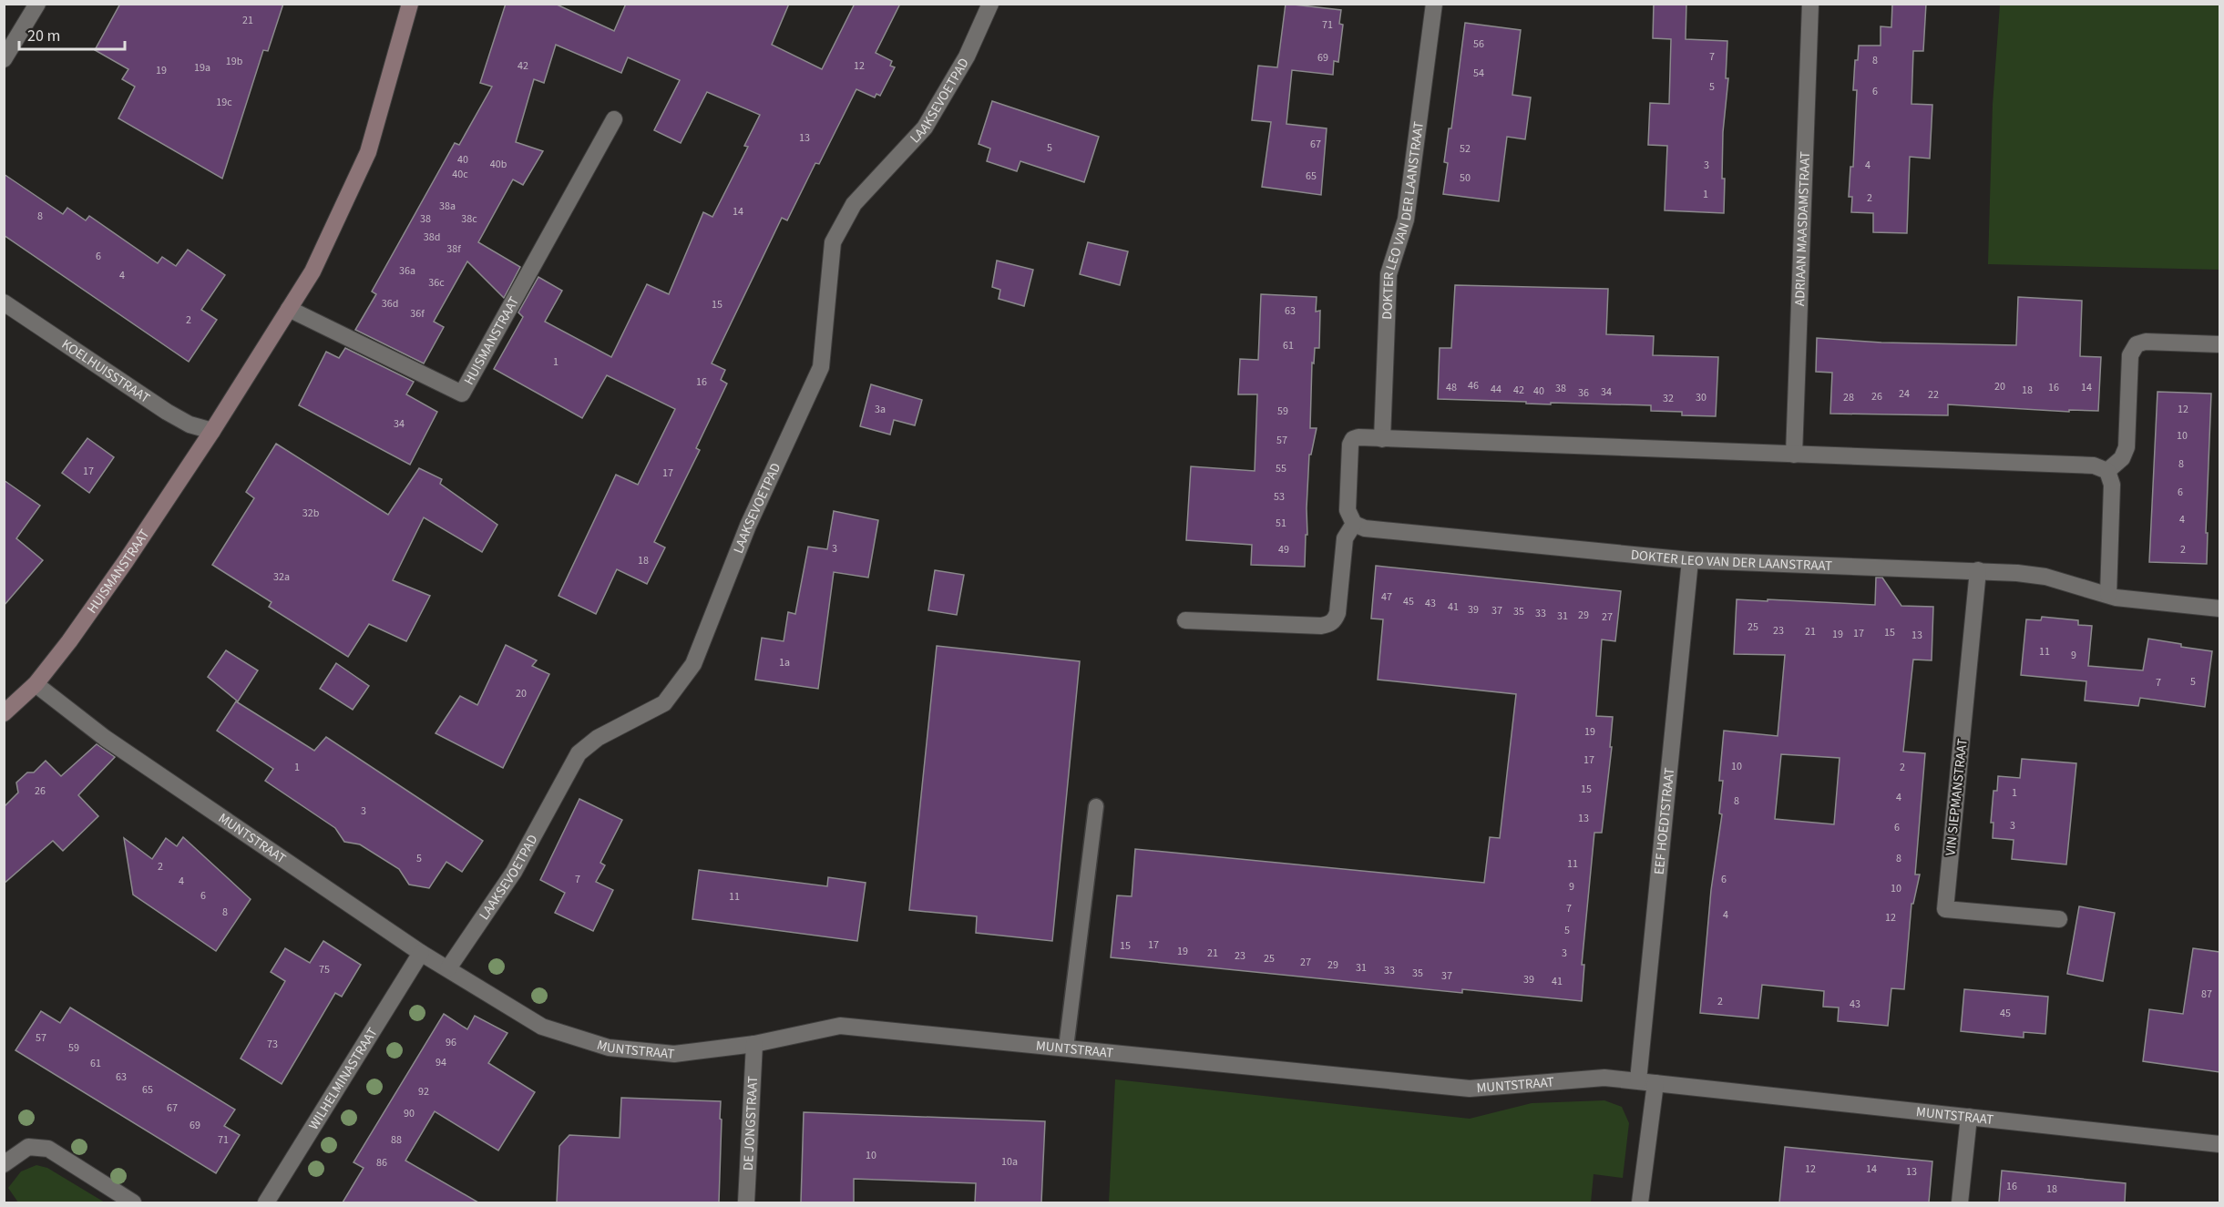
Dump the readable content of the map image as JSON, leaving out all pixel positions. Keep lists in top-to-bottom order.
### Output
{
  "streets": {
    "street": [
      "LAAKSEVOETPAD",
      "DOKTER LEO VAN DER LAANSTRAAT",
      "ADRIAAN MAASDAMSTRAAT",
      "HUISMANSTRAAT",
      "KOELHUISSTRAAT",
      "VIN SIEPMANSTRAAT",
      "EEF HOEDTSTRAAT",
      "MUNTSTRAAT",
      "WILHELMINASTRAAT",
      "DE JONGSTRAAT"
    ]
  },
  "crossings": [
    ["LAAKSEVOETPAD", "MUNTSTRAAT"],
    ["DOKTER LEO VAN DER LAANSTRAAT", "VIN SIEPMANSTRAAT"],
    ["DOKTER LEO VAN DER LAANSTRAAT", "EEF HOEDTSTRAAT"],
    ["HUISMANSTRAAT", "KOELHUISSTRAAT"],
    ["HUISMANSTRAAT", "MUNTSTRAAT"],
    ["EEF HOEDTSTRAAT", "MUNTSTRAAT"],
    ["MUNTSTRAAT", "WILHELMINASTRAAT"],
    ["MUNTSTRAAT", "DE JONGSTRAAT"]
  ],
  "house_numbers": [
    "21",
    "71",
    "56",
    "7",
    "69",
    "8",
    "19b",
    "42",
    "12",
    "19a",
    "19",
    "54",
    "5",
    "6",
    "19c",
    "13",
    "67",
    "5",
    "52",
    "40",
    "40b",
    "3",
    "4",
    "40c",
    "65",
    "50",
    "1",
    "2",
    "38a",
    "14",
    "8",
    "38",
    "38c",
    "38d",
    "38f",
    "6",
    "36a",
    "4",
    "36c",
    "36d",
    "15",
    "63",
    "36f",
    "2",
    "61",
    "1",
    "16",
    "46",
    "20",
    "48",
    "16",
    "14",
    "38",
    "44",
    "42",
    "18",
    "40",
    "34",
    "36",
    "24",
    "22",
    "26",
    "30",
    "28",
    "32",
    "3a",
    "12",
    "59",
    "34",
    "10",
    "57",
    "8",
    "55",
    "17",
    "17",
    "6",
    "53",
    "32b",
    "4",
    "51",
    "3",
    "49",
    "2",
    "18",
    "32a",
    "47",
    "45",
    "43",
    "41",
    "39",
    "37",
    "35",
    "33",
    "29",
    "31",
    "27",
    "25",
    "23",
    "21",
    "15",
    "17",
    "19",
    "13",
    "11",
    "9",
    "1a",
    "5",
    "7",
    "20",
    "19",
    "17",
    "10",
    "1",
    "2",
    "15",
    "26",
    "1",
    "4",
    "8",
    "3",
    "13",
    "3",
    "6",
    "5",
    "8",
    "11",
    "2",
    "7",
    "6",
    "4",
    "9",
    "10",
    "6",
    "11",
    "7",
    "8",
    "4",
    "12",
    "5",
    "17",
    "15",
    "19",
    "21",
    "3",
    "23",
    "25",
    "27",
    "29",
    "31",
    "75",
    "33",
    "35",
    "37",
    "39",
    "41",
    "87",
    "2",
    "43",
    "45",
    "57",
    "96",
    "73",
    "59",
    "94",
    "61",
    "63",
    "65",
    "92",
    "67",
    "90",
    "69",
    "71",
    "88",
    "10",
    "10a",
    "86",
    "12",
    "14",
    "13",
    "16",
    "18"
  ],
  "scale_bar": "20 m"
}
